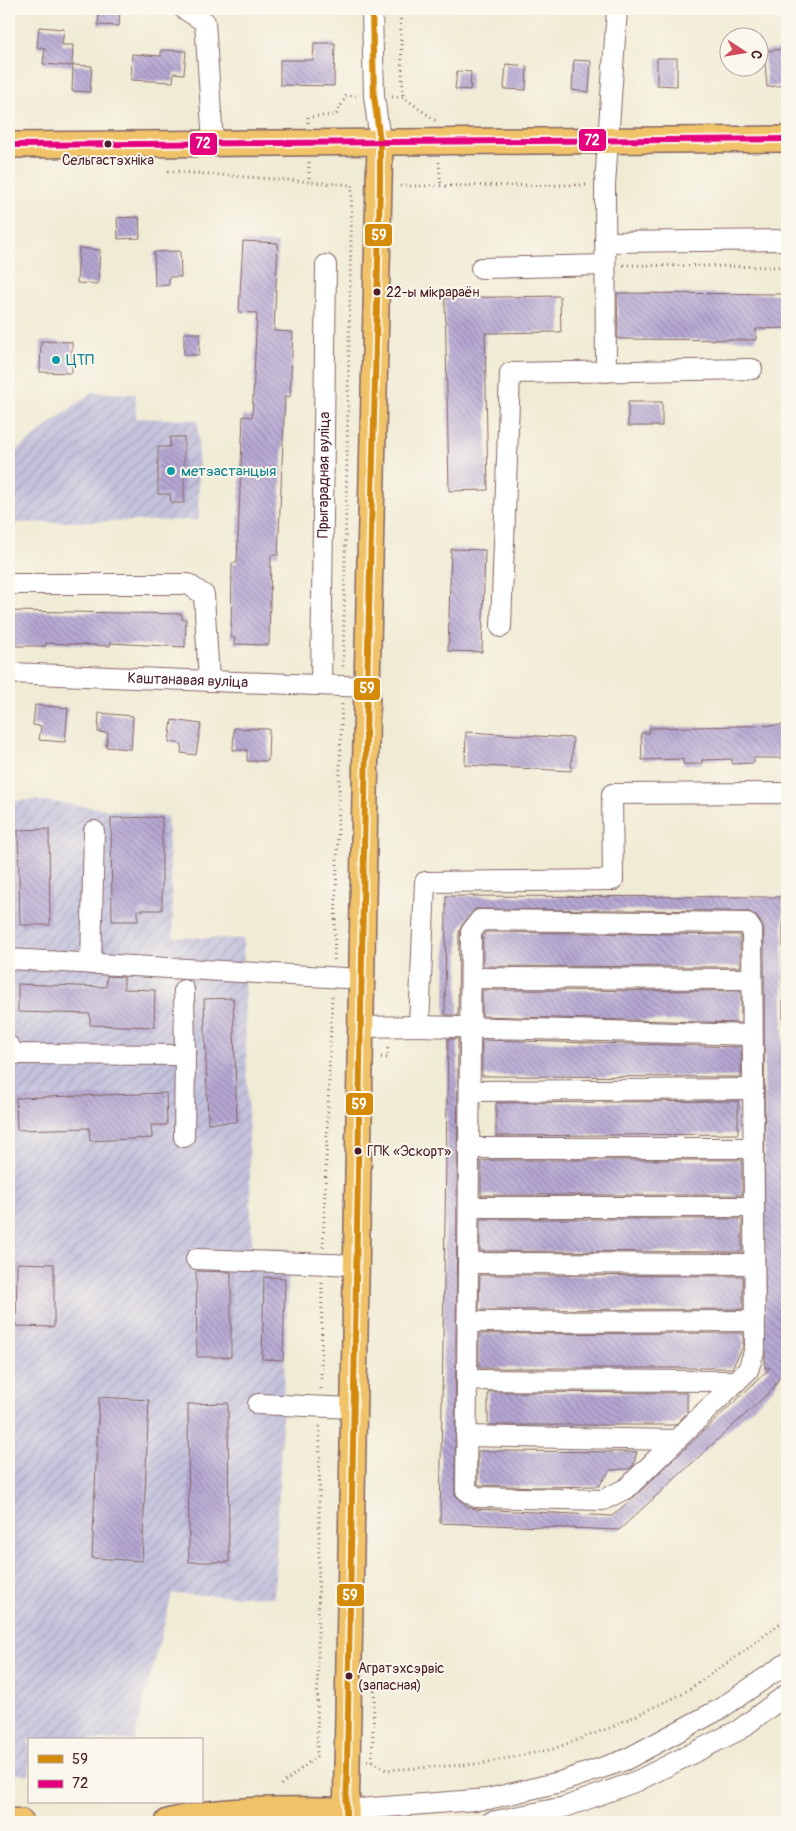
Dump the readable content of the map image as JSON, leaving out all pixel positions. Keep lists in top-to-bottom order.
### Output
{
  "streets": {
    "street": ["Прыгарадная вуліца", "Каштанавая вуліца"]
  },
  "crossings": [
    ["Прыгарадная вуліца", "Каштанавая вуліца"]
  ],
  "places": [
    "Сельгастэхніка",
    "22-ы мікрараён",
    "ЦТП",
    "метэастанцыя",
    "ГПК «Эскорт»",
    "Агратэхсэрвіс (запасная)"
  ],
  "lines": ["transit line 59", "transit line 72"],
  "legend": ["59", "72"],
  "north": "right"
}
